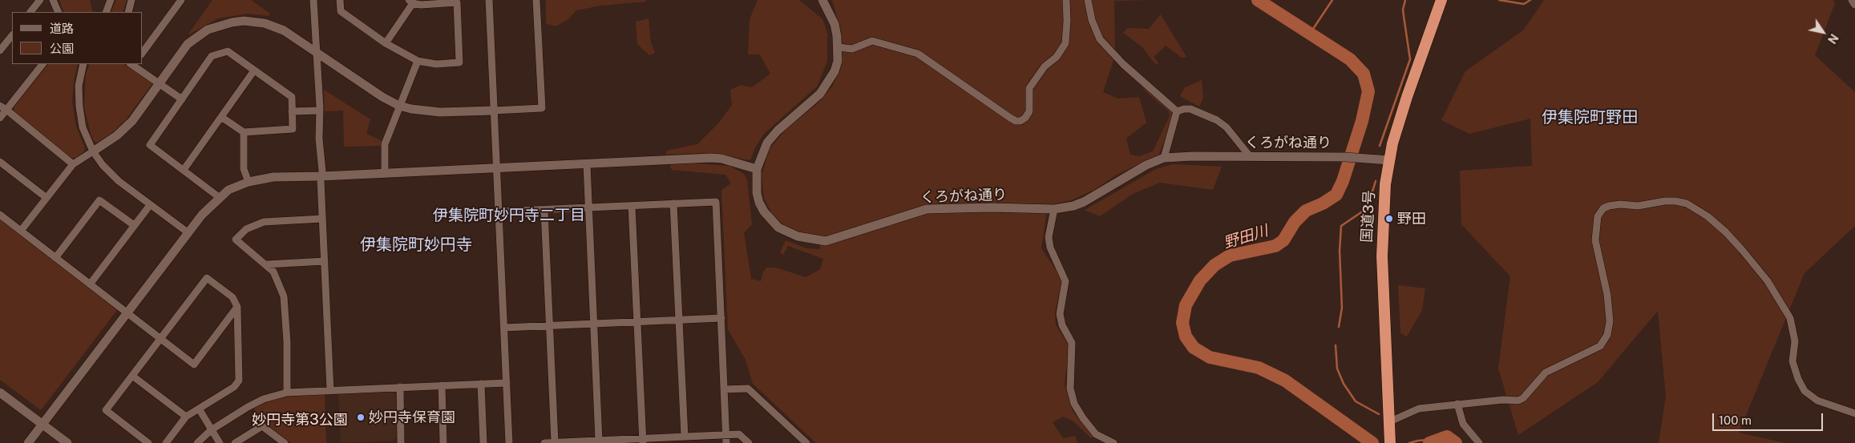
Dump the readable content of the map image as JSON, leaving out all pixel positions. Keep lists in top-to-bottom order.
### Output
{
  "streets": {
    "highway": ["国道3号"],
    "street": ["くろがね通り"]
  },
  "crossings": [
    ["くろがね通り", "国道3号"]
  ],
  "districts": ["伊集院町野田", "伊集院町妙円寺二丁目", "伊集院町妙円寺"],
  "water": ["野田川"],
  "parks": ["妙円寺第3公園"],
  "places": ["野田", "妙円寺保育園"],
  "legend": ["道路", "公園"],
  "scale_bar": "100 m",
  "north": "bottom right"
}
